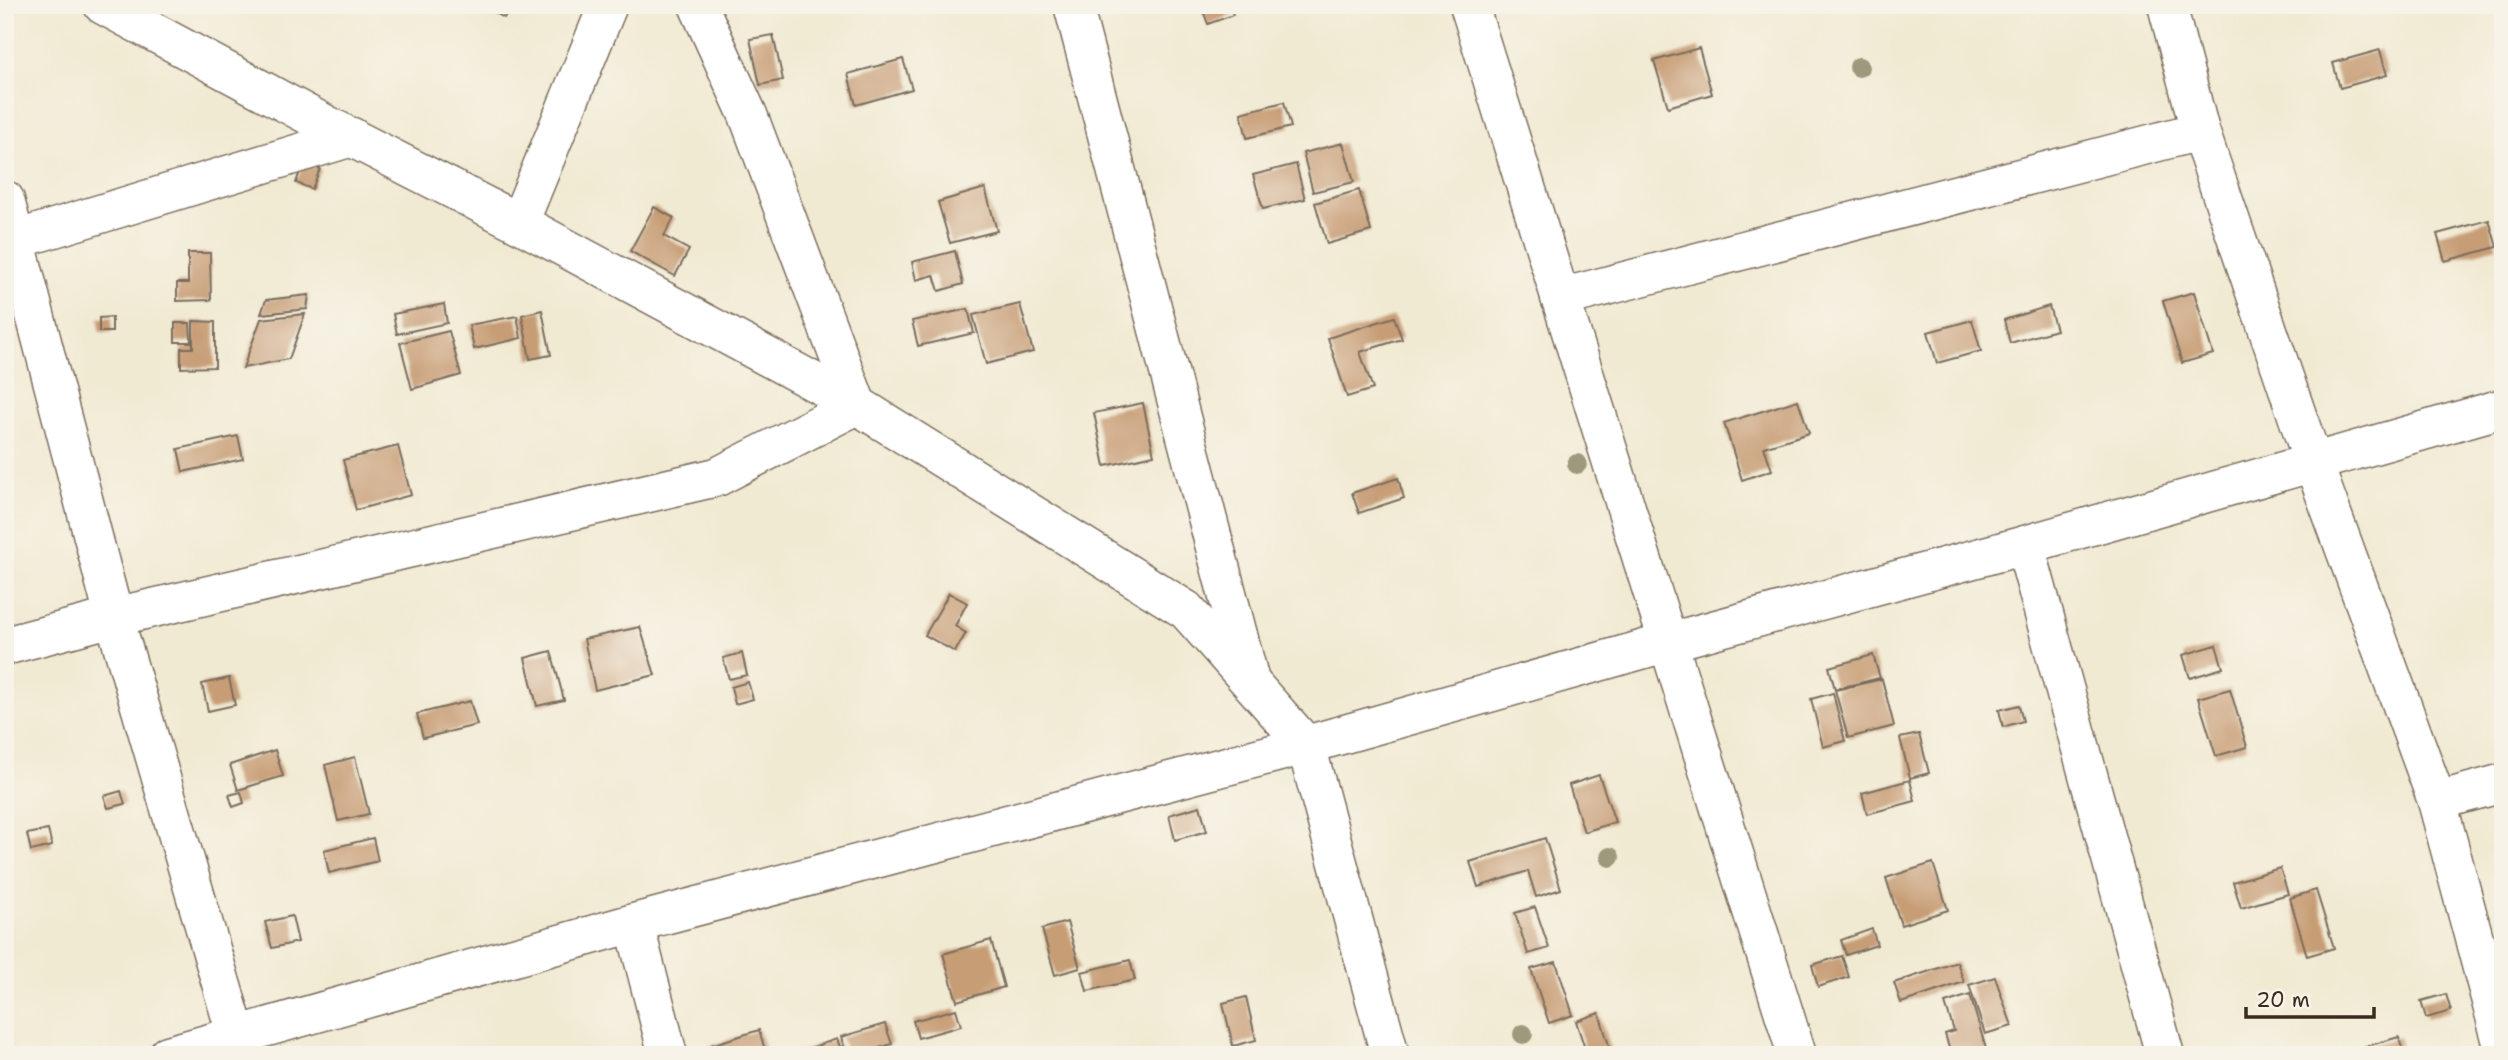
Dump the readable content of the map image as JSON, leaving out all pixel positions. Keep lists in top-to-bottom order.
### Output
{
  "scale_bar": "20 m"
}
